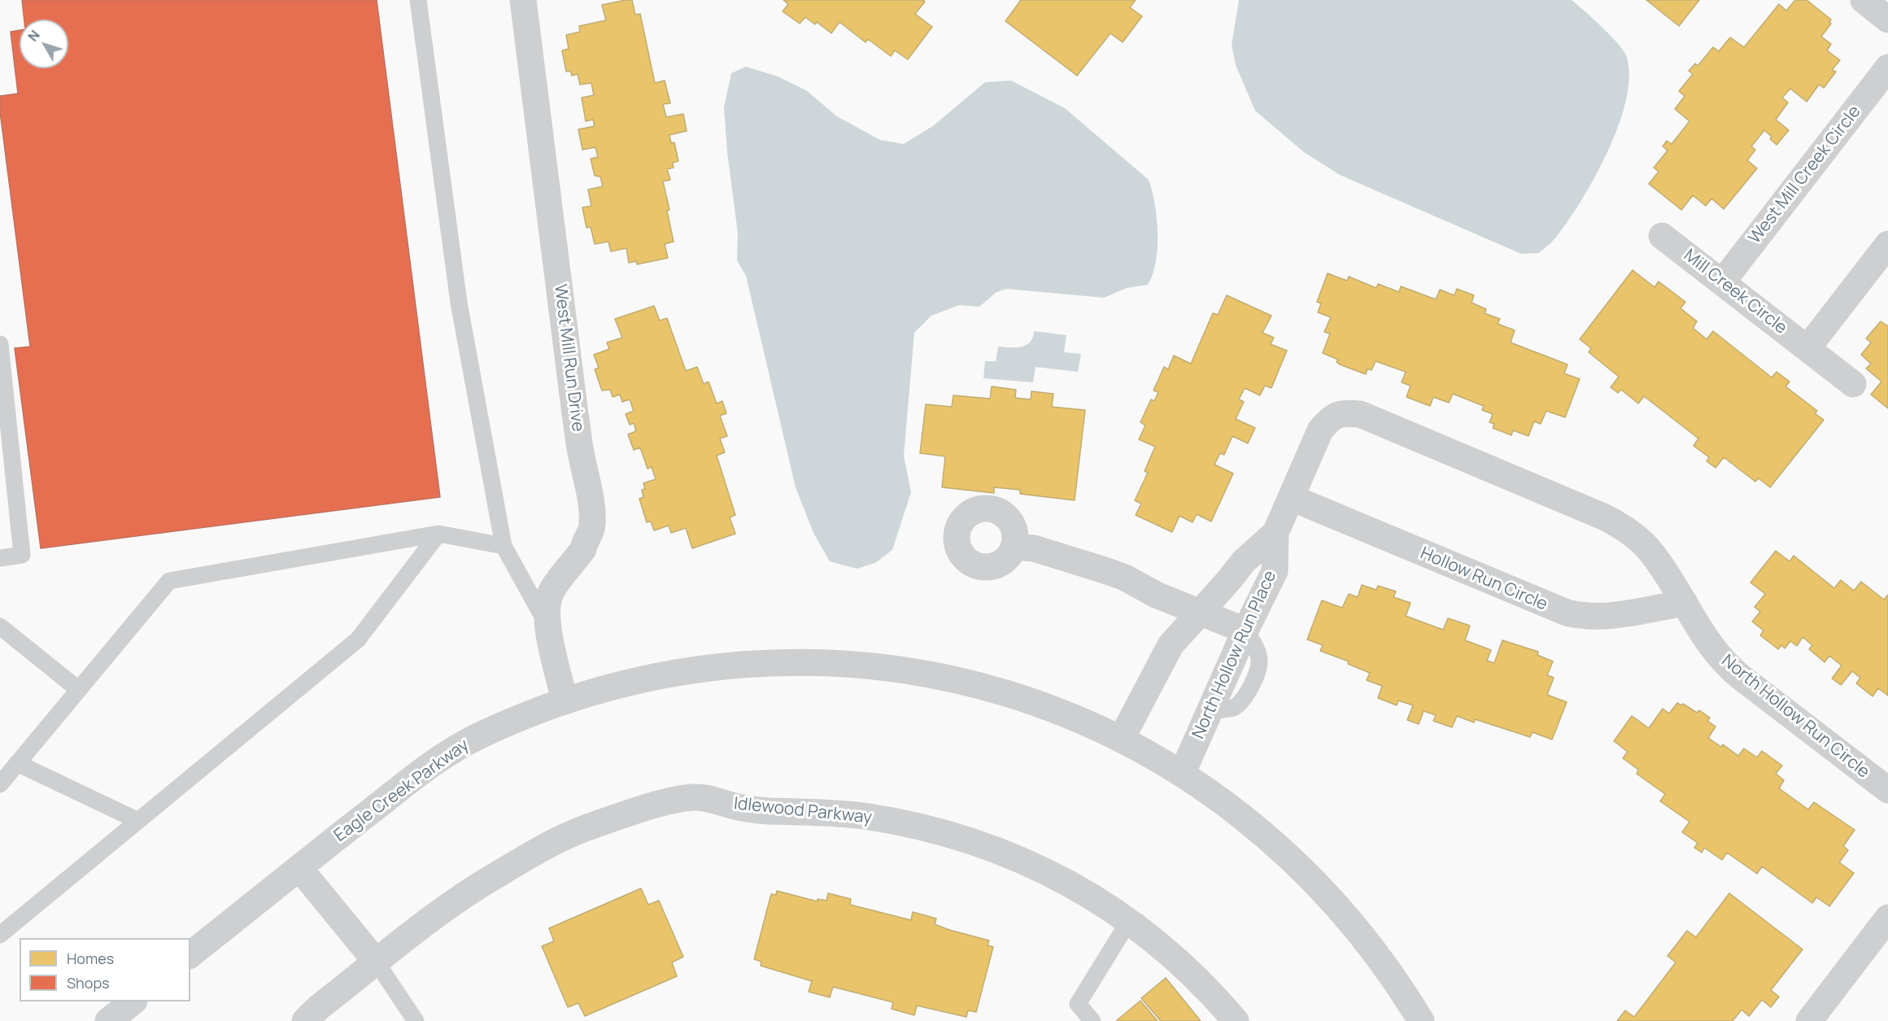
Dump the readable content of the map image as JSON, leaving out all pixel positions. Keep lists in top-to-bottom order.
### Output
{
  "streets": {
    "street": [
      "West Mill Creek Circle",
      "Mill Creek Circle",
      "West Mill Run Drive",
      "Hollow Run Circle",
      "North Hollow Run Place",
      "North Hollow Run Circle",
      "Eagle Creek Parkway",
      "Idlewood Parkway"
    ]
  },
  "crossings": [
    ["West Mill Creek Circle", "Mill Creek Circle"],
    ["West Mill Run Drive", "Eagle Creek Parkway"],
    ["Hollow Run Circle", "North Hollow Run Place"],
    ["Hollow Run Circle", "North Hollow Run Circle"],
    ["North Hollow Run Place", "North Hollow Run Circle"],
    ["North Hollow Run Place", "Eagle Creek Parkway"]
  ],
  "legend": ["Homes", "Shops"],
  "north": "top left"
}
